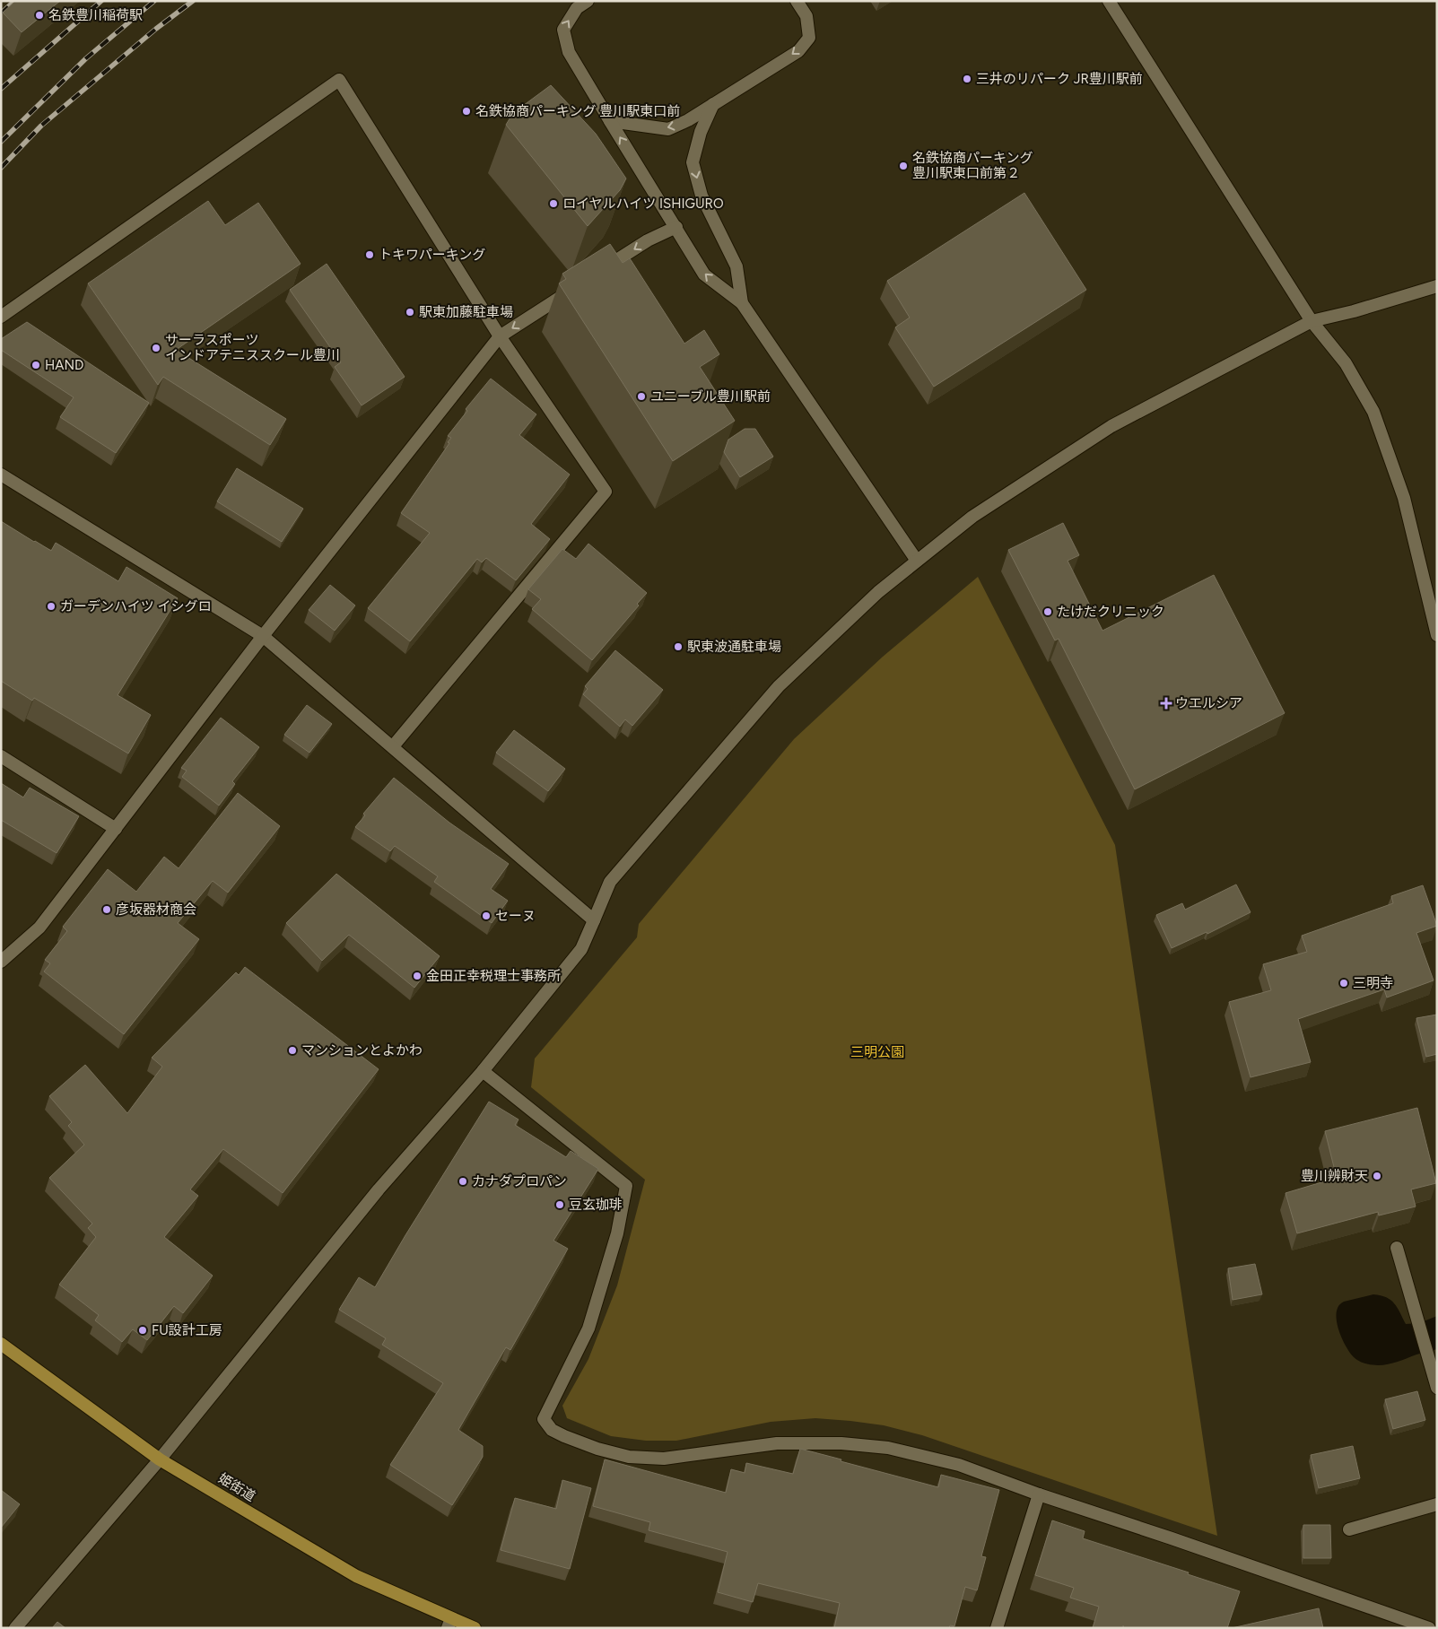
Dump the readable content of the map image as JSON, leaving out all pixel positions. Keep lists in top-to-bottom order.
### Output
{
  "streets": {
    "main road": ["姫街道"]
  },
  "parks": ["三明公園"],
  "places": {
    "other": [
      "名鉄豊川稲荷駅",
      "三井のリパーク JR豊川駅前",
      "名鉄協商パーキング 豊川駅東口前",
      "名鉄協商パーキング 豊川駅東口前第２",
      "ロイヤルハイツ ISHIGURO",
      "トキワパーキング",
      "駅東加藤駐車場",
      "サーラスポーツ インドアテニススクール豊川",
      "HAND",
      "ユニーブル豊川駅前",
      "ガーデンハイツ イシグロ",
      "たけだクリニック",
      "駅東波通駐車場",
      "彦坂器材商会",
      "セーヌ",
      "金田正幸税理士事務所",
      "三明寺",
      "マンションとよかわ",
      "豊川辨財天",
      "カナダプロパン",
      "豆玄珈琲",
      "FU設計工房"
    ],
    "health": ["ウエルシア"]
  }
}
